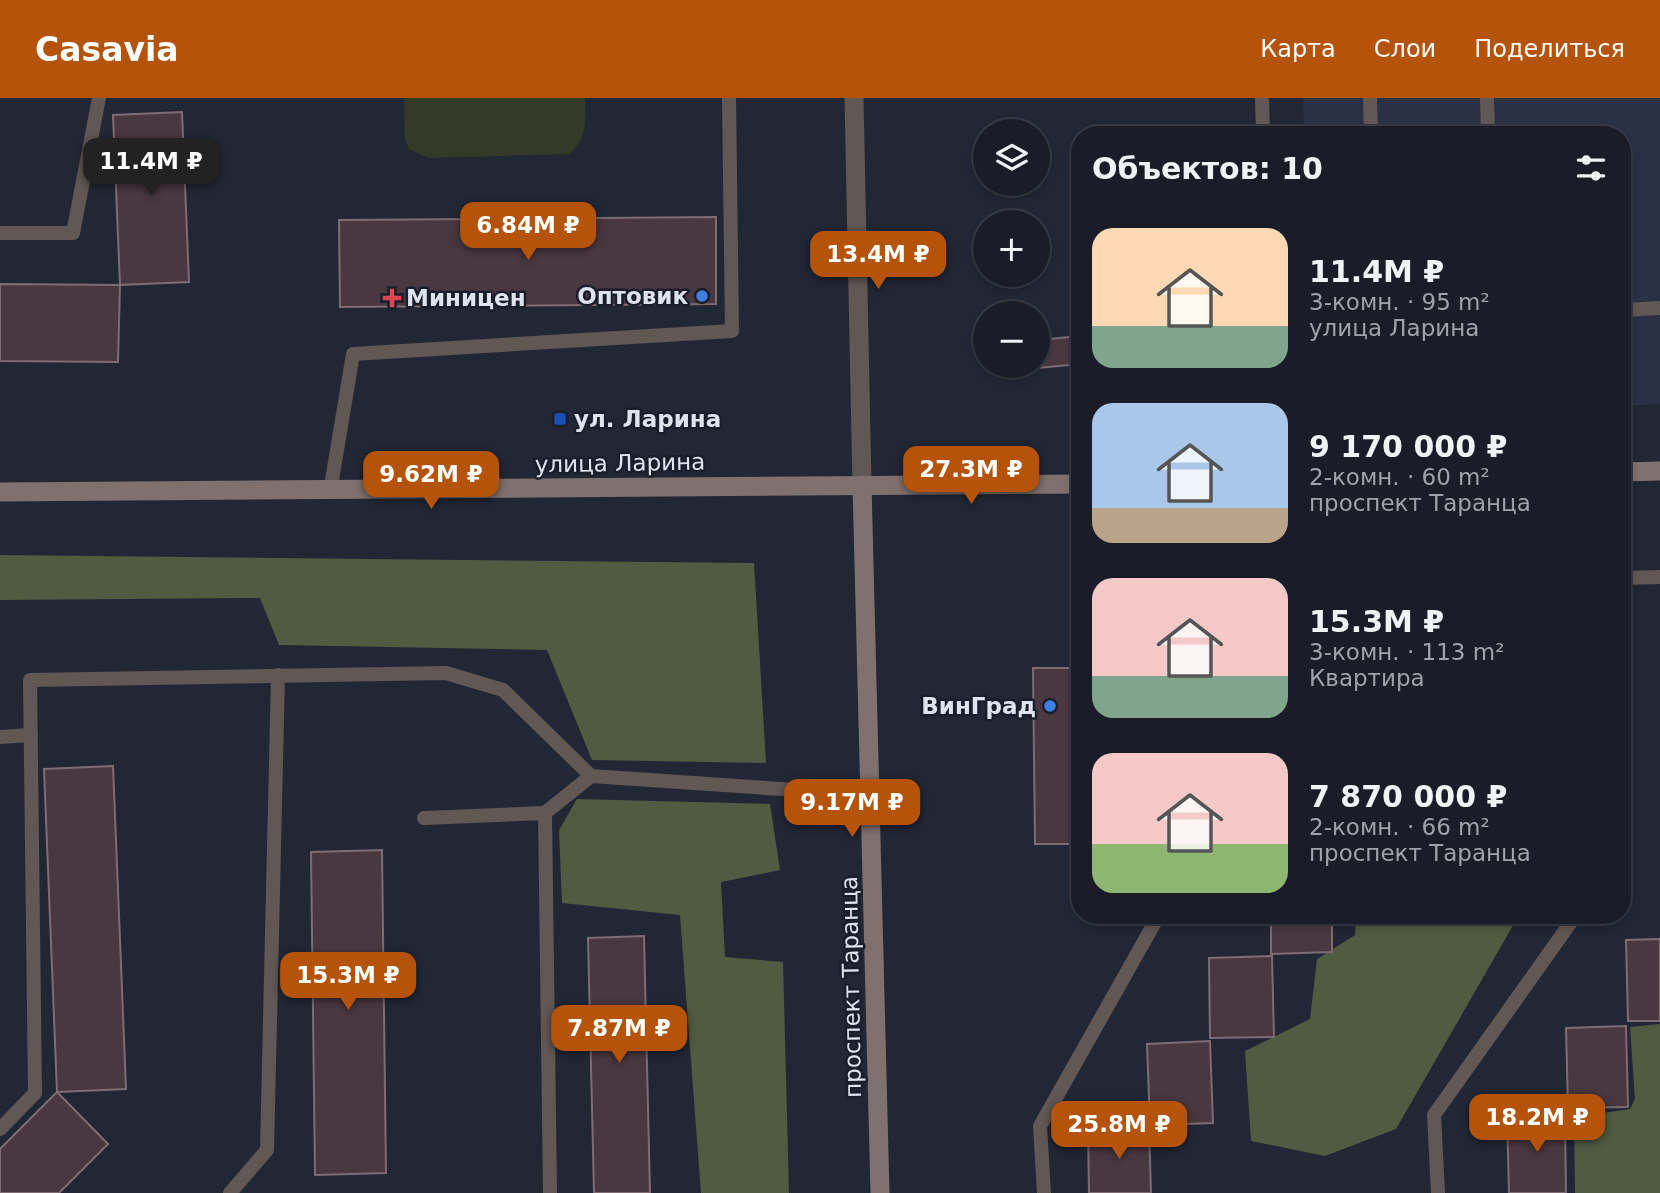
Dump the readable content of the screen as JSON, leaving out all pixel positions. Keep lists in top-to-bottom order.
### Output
{
  "streets": {
    "main road": ["улица Ларина", "проспект Таранца"]
  },
  "crossings": [
    ["улица Ларина", "проспект Таранца"]
  ],
  "places": {
    "other": ["Оптовик", "ВинГрад"],
    "health": ["Миницен"],
    "transit": ["ул. Ларина"]
  },
  "page": {
    "header": "Casavia",
    "nav": ["Карта", "Слои", "Поделиться"],
    "map_buttons": ["+", "−"],
    "heading": "Объектов: 10",
    "price": [
      "11.4M ₽",
      "6.84M ₽",
      "13.4M ₽",
      "27.3M ₽",
      "9.62M ₽",
      "9.17M ₽",
      "15.3M ₽",
      "7.87M ₽",
      "18.2M ₽",
      "25.8M ₽"
    ],
    "list": [
      {
        "name": "11.4M ₽",
        "note": "3-комн. · 95 m² · улица Ларина"
      },
      {
        "name": "9 170 000 ₽",
        "note": "2-комн. · 60 m² · проспект Таранца"
      },
      {
        "name": "15.3M ₽",
        "note": "3-комн. · 113 m² · Квартира"
      },
      {
        "name": "7 870 000 ₽",
        "note": "2-комн. · 66 m² · проспект Таранца"
      }
    ]
  }
}
